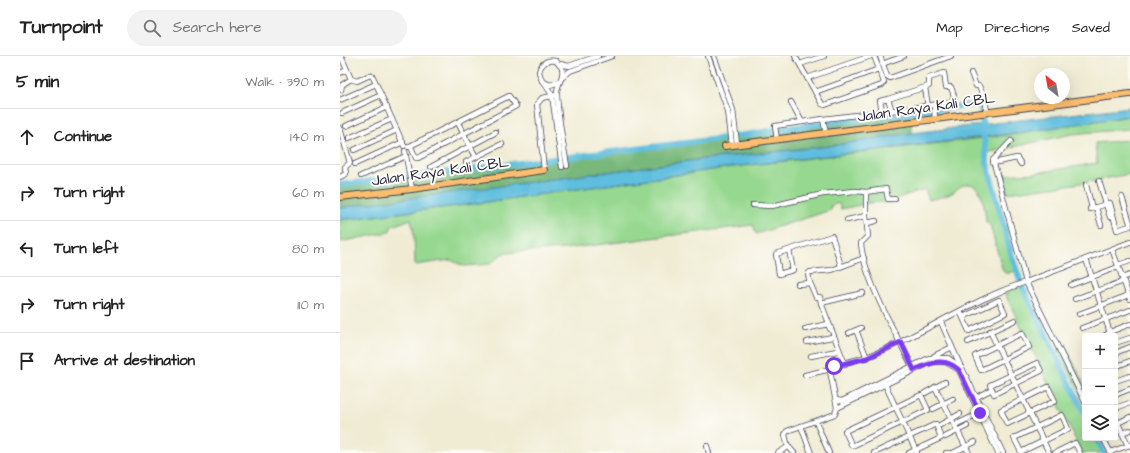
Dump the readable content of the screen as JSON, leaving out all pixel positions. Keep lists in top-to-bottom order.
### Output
{
  "streets": {
    "main road": ["Jalan Raya Kali CBL"]
  },
  "north": "top left",
  "page": {
    "header": "Turnpoint",
    "search": "Search here",
    "nav": ["Map", "Directions", "Saved"],
    "heading": ["5 min", "Walk · 390 m"],
    "list": [
      ["Continue", "140 m"],
      ["Turn right", "60 m"],
      ["Turn left", "80 m"],
      ["Turn right", "110 m"],
      "Arrive at destination"
    ],
    "map_buttons": ["+", "−"]
  }
}
